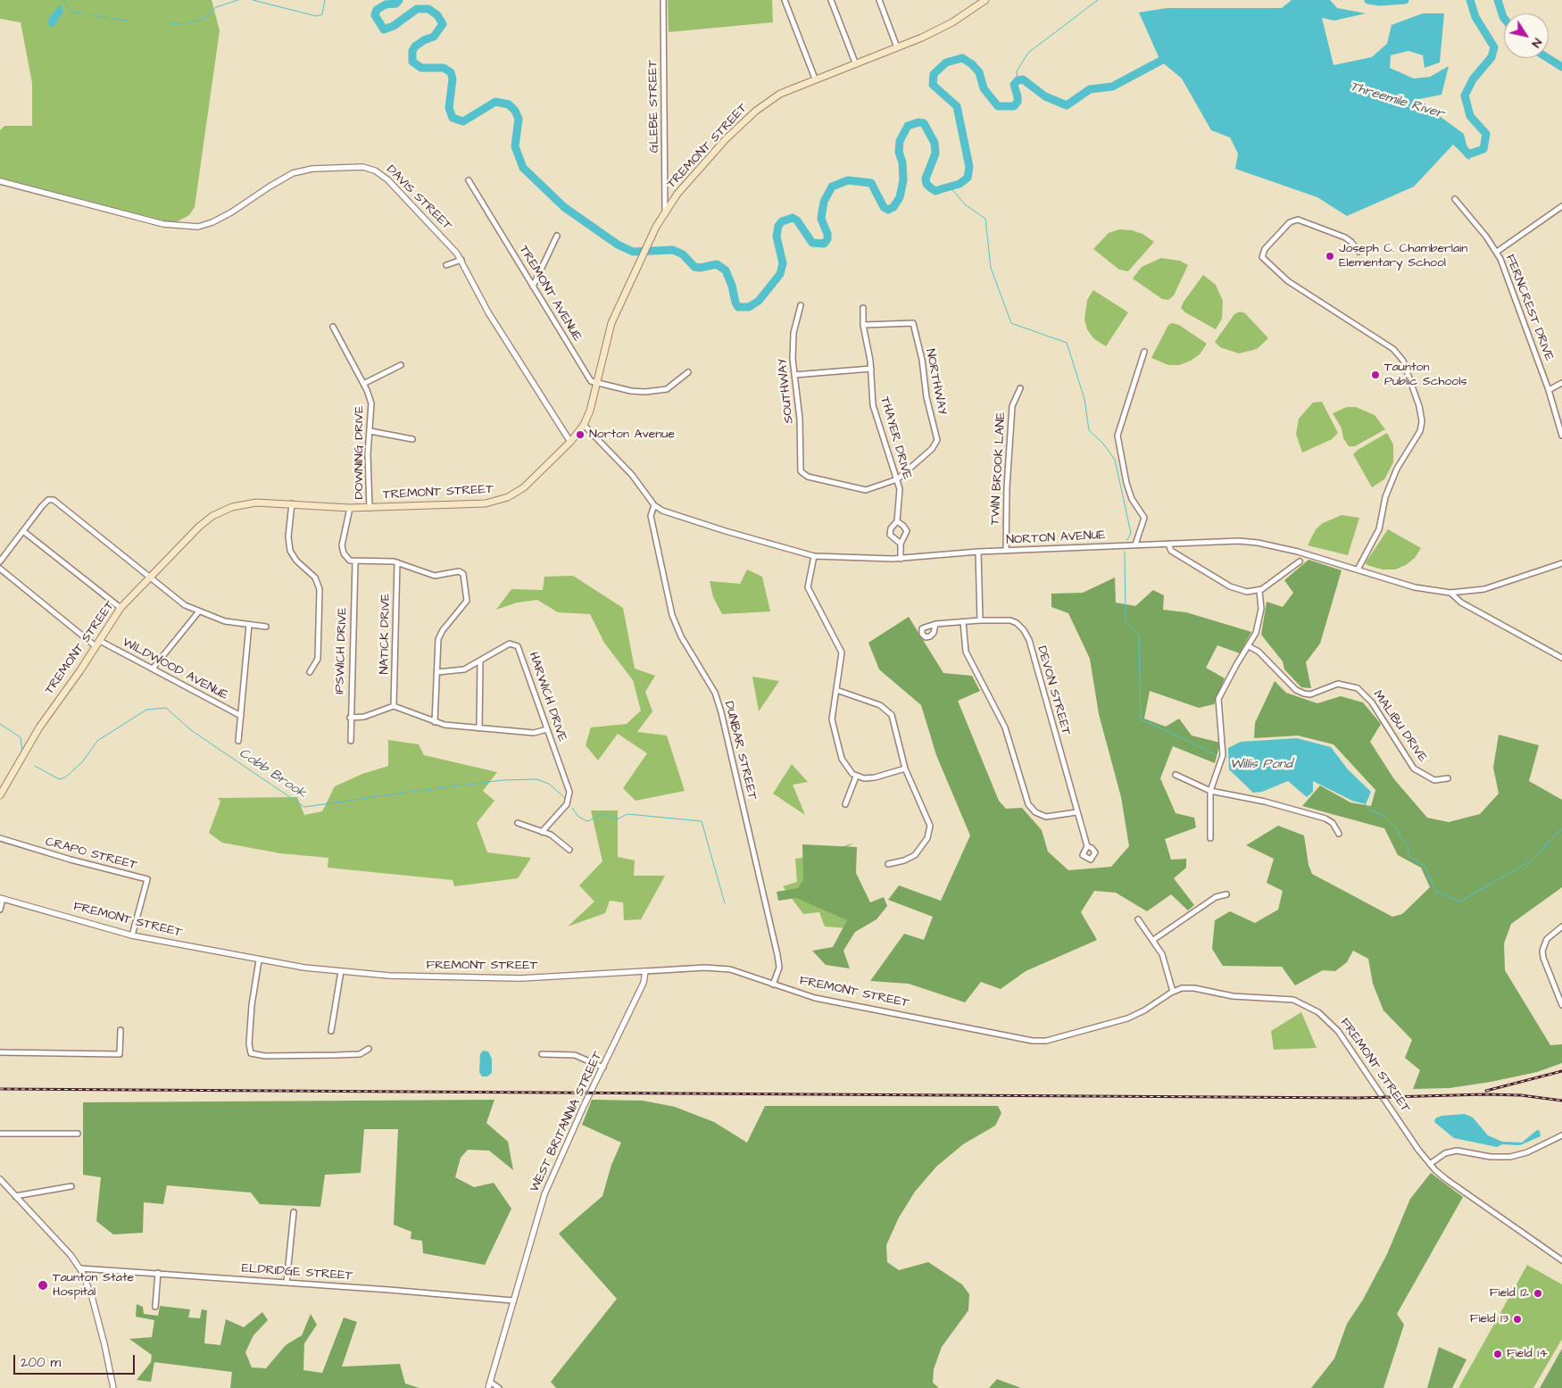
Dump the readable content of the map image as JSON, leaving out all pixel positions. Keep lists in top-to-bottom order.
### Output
{
  "streets": {
    "main road": ["TREMONT STREET"],
    "street": [
      "GLEBE STREET",
      "DAVIS STREET",
      "TREMONT AVENUE",
      "FERNCREST DRIVE",
      "NORTHWAY",
      "SOUTHWAY",
      "THAYER DRIVE",
      "DOWNING DRIVE",
      "TWIN BROOK LANE",
      "NORTON AVENUE",
      "NATICK DRIVE",
      "IPSWICH DRIVE",
      "WILDWOOD AVENUE",
      "DEVON STREET",
      "HARWICH DRIVE",
      "MALIBU DRIVE",
      "DUNBAR STREET",
      "CRAPO STREET",
      "FREMONT STREET",
      "WEST BRITANNIA STREET",
      "ELDRIDGE STREET"
    ]
  },
  "crossings": [
    ["GLEBE STREET", "TREMONT STREET"],
    ["TREMONT STREET", "DAVIS STREET"],
    ["TREMONT STREET", "TREMONT AVENUE"],
    ["TREMONT STREET", "DOWNING DRIVE"],
    ["TREMONT STREET", "NORTON AVENUE"],
    ["TREMONT STREET", "WILDWOOD AVENUE"],
    ["NORTHWAY", "SOUTHWAY"],
    ["NORTHWAY", "THAYER DRIVE"],
    ["SOUTHWAY", "THAYER DRIVE"],
    ["THAYER DRIVE", "NORTON AVENUE"],
    ["TWIN BROOK LANE", "NORTON AVENUE"],
    ["NORTON AVENUE", "DUNBAR STREET"],
    ["DUNBAR STREET", "FREMONT STREET"],
    ["CRAPO STREET", "FREMONT STREET"],
    ["FREMONT STREET", "WEST BRITANNIA STREET"],
    ["WEST BRITANNIA STREET", "ELDRIDGE STREET"]
  ],
  "water": ["Threemile River", "Willis Pond", "Cobb Brook"],
  "places": [
    "Joseph C. Chamberlain Elementary School",
    "Taunton Public Schools",
    "Norton Avenue",
    "Taunton State Hospital",
    "Field 12",
    "Field 13",
    "Field 14"
  ],
  "scale_bar": "200 m",
  "north": "bottom right"
}
